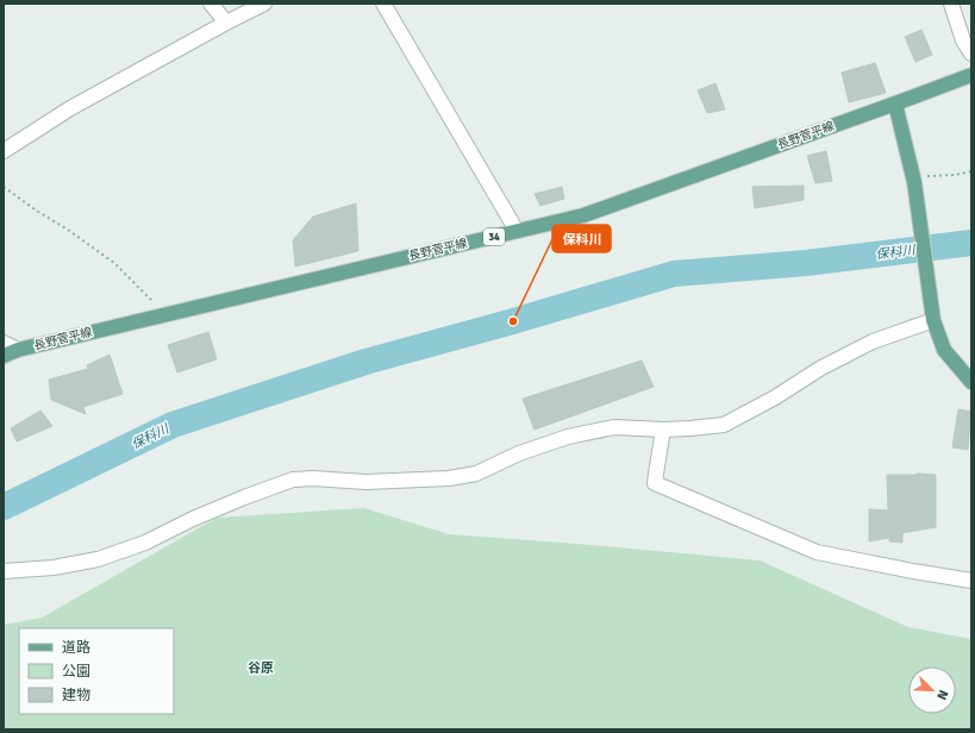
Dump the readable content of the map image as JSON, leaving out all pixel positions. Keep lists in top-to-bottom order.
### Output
{
  "streets": {
    "main road": ["長野菅平線", "34"]
  },
  "districts": ["谷原"],
  "water": ["保科川"],
  "places": ["保科川"],
  "legend": ["道路", "公園", "建物"],
  "north": "bottom right"
}
